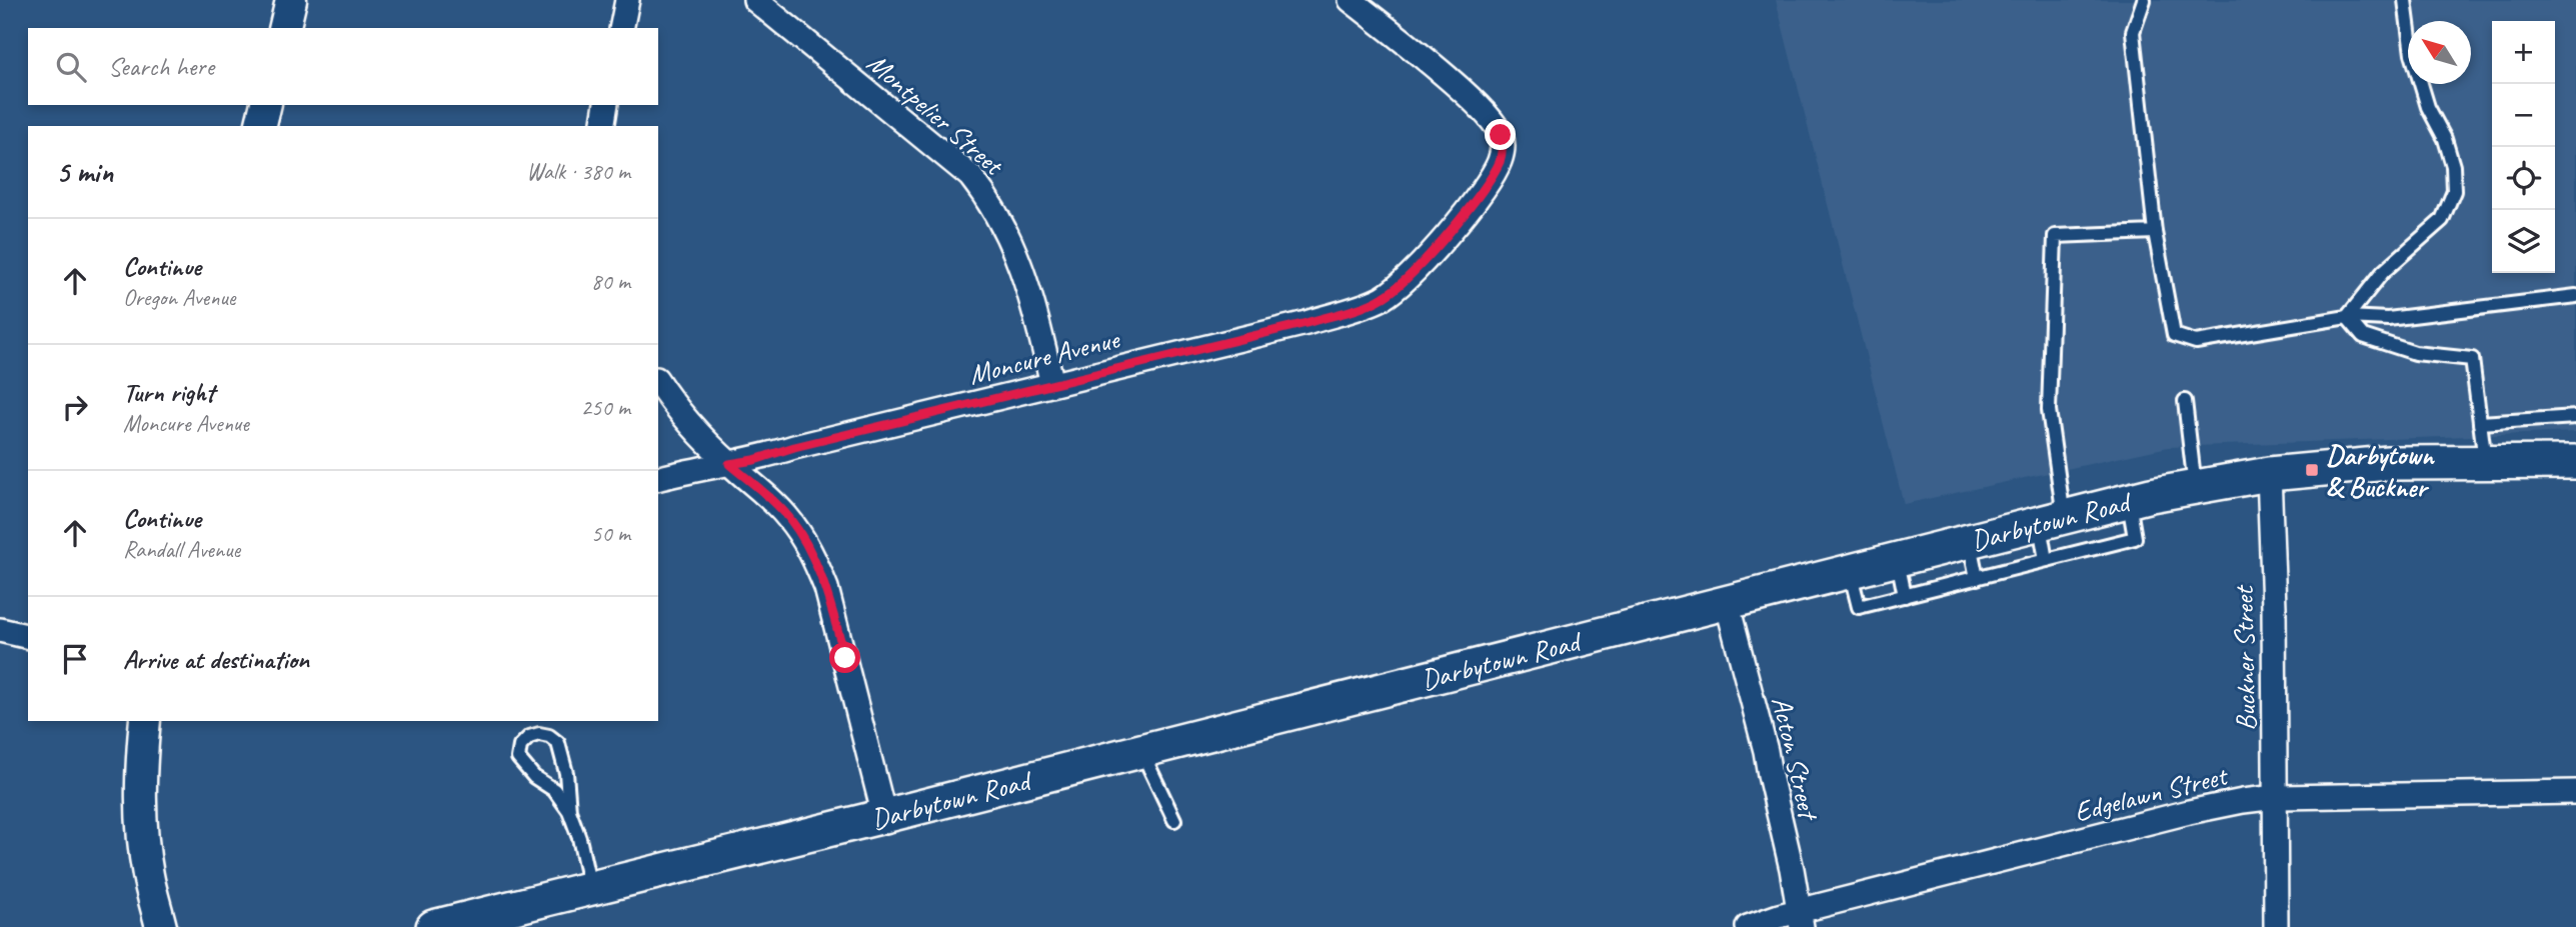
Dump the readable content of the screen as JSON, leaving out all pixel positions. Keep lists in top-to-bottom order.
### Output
{
  "streets": {
    "main road": ["Darbytown Road"],
    "street": [
      "Montpelier Street",
      "Moncure Avenue",
      "Buckner Street",
      "Acton Street",
      "Edgelawn Street"
    ]
  },
  "crossings": [
    ["Montpelier Street", "Moncure Avenue"],
    ["Darbytown Road", "Buckner Street"],
    ["Darbytown Road", "Acton Street"],
    ["Buckner Street", "Edgelawn Street"],
    ["Acton Street", "Edgelawn Street"]
  ],
  "places": {
    "transit": ["Darbytown & Buckner"]
  },
  "north": "top left",
  "page": {
    "map_buttons": ["+", "−"],
    "search": "Search here",
    "heading": ["5 min", "Walk · 380 m"],
    "list": [
      ["Continue", "Oregon Avenue", "80 m"],
      ["Turn right", "Moncure Avenue", "250 m"],
      ["Continue", "Randall Avenue", "50 m"],
      "Arrive at destination"
    ]
  }
}
